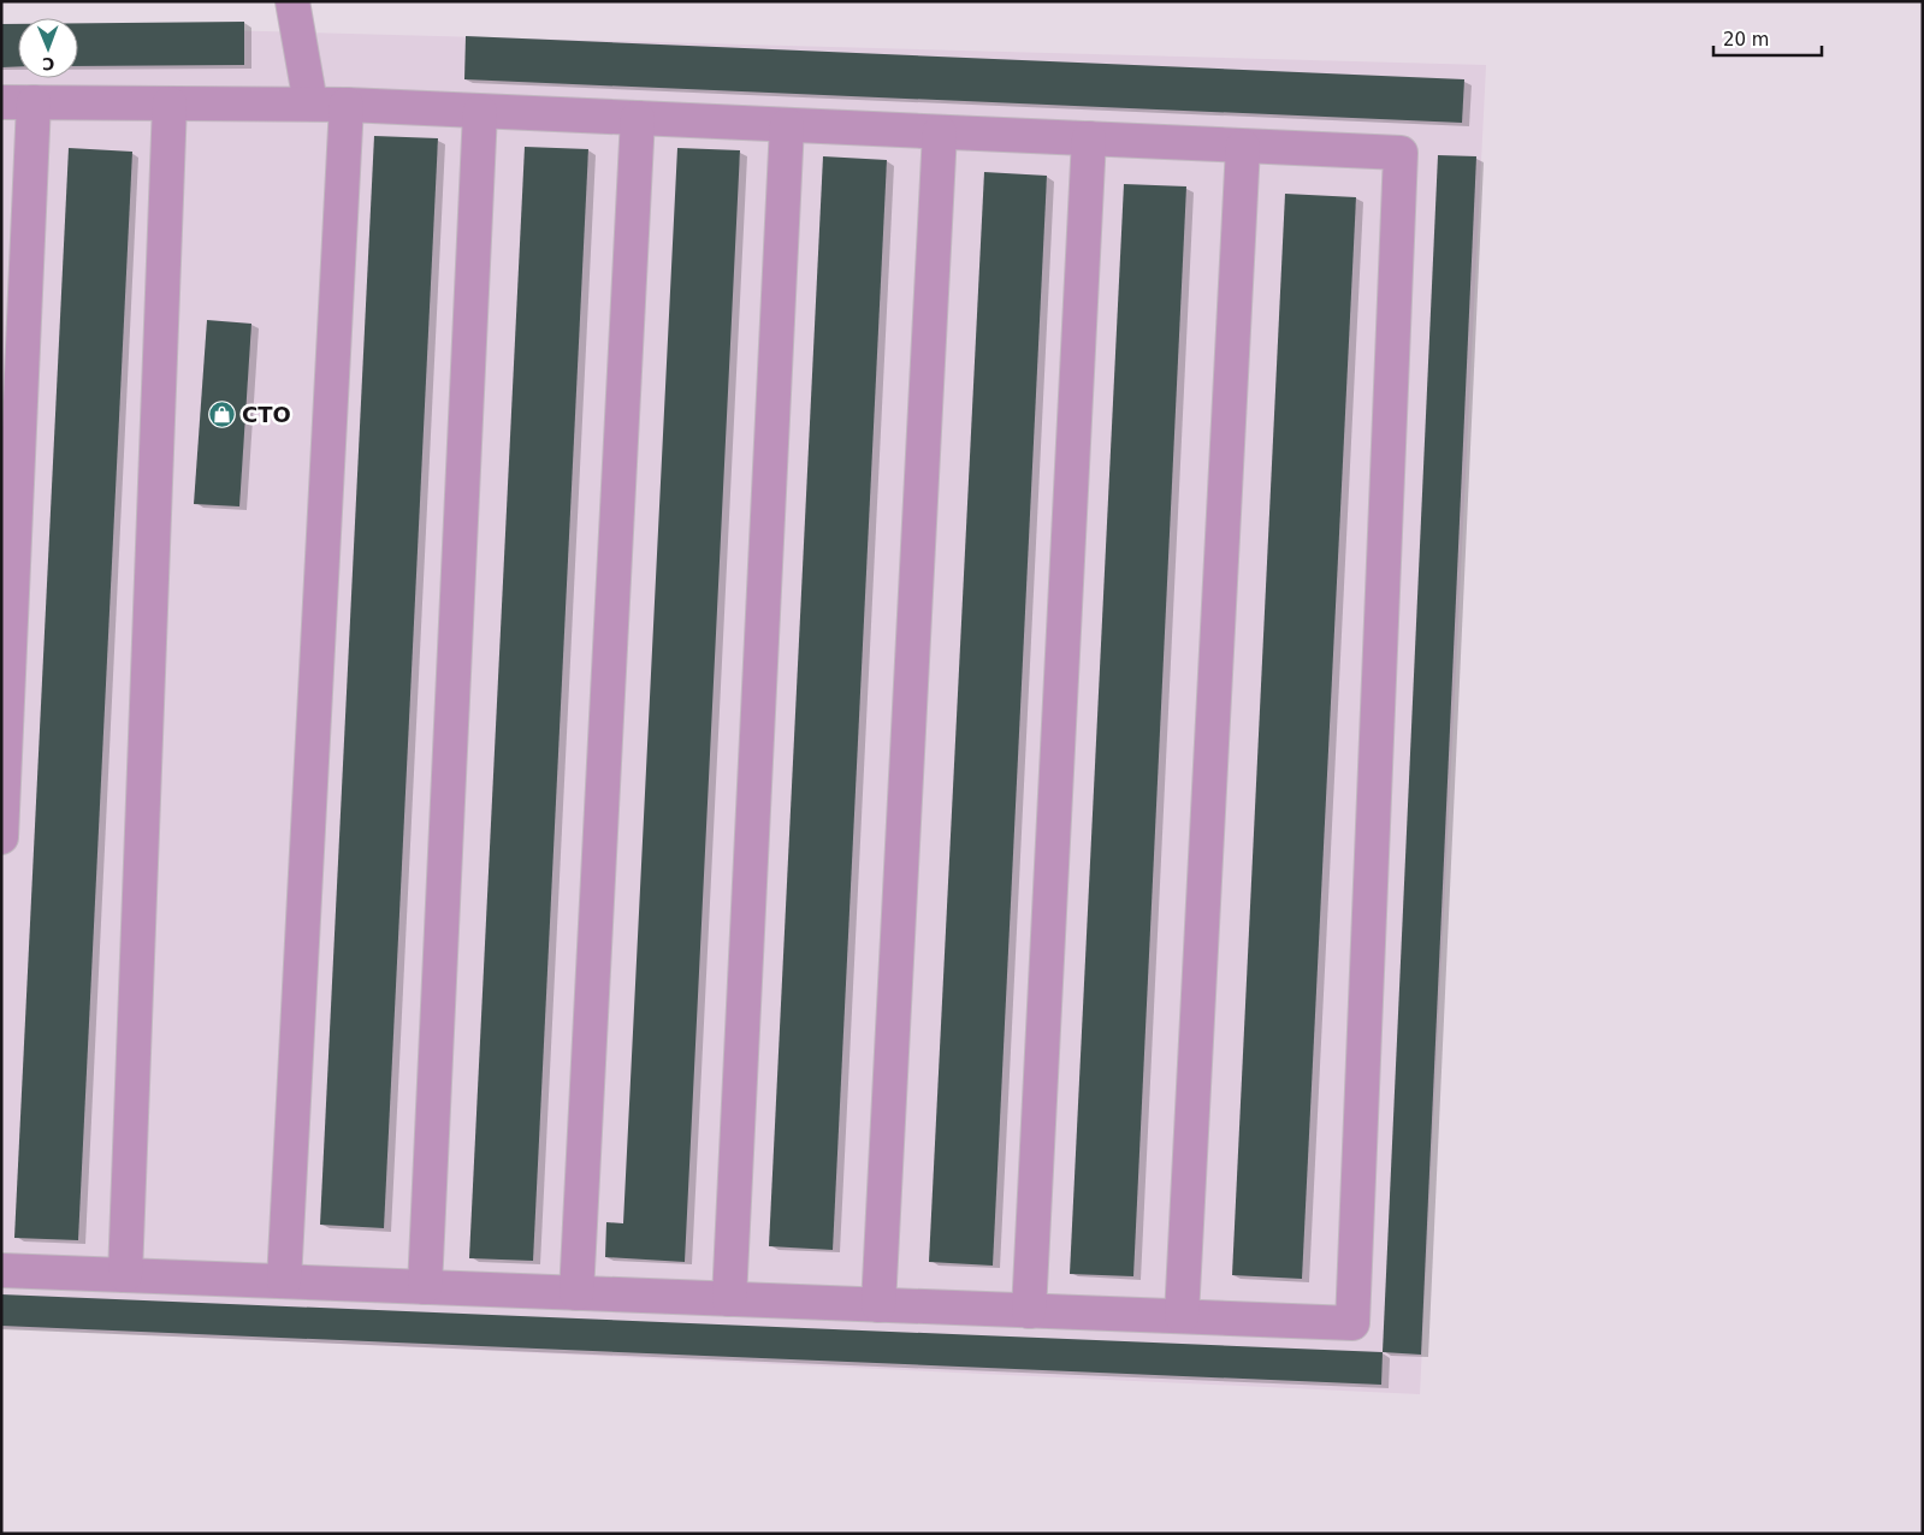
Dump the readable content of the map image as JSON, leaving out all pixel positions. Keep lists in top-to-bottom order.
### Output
{
  "places": {
    "shop": ["СТО"]
  },
  "scale_bar": "20 m",
  "north": "bottom"
}
